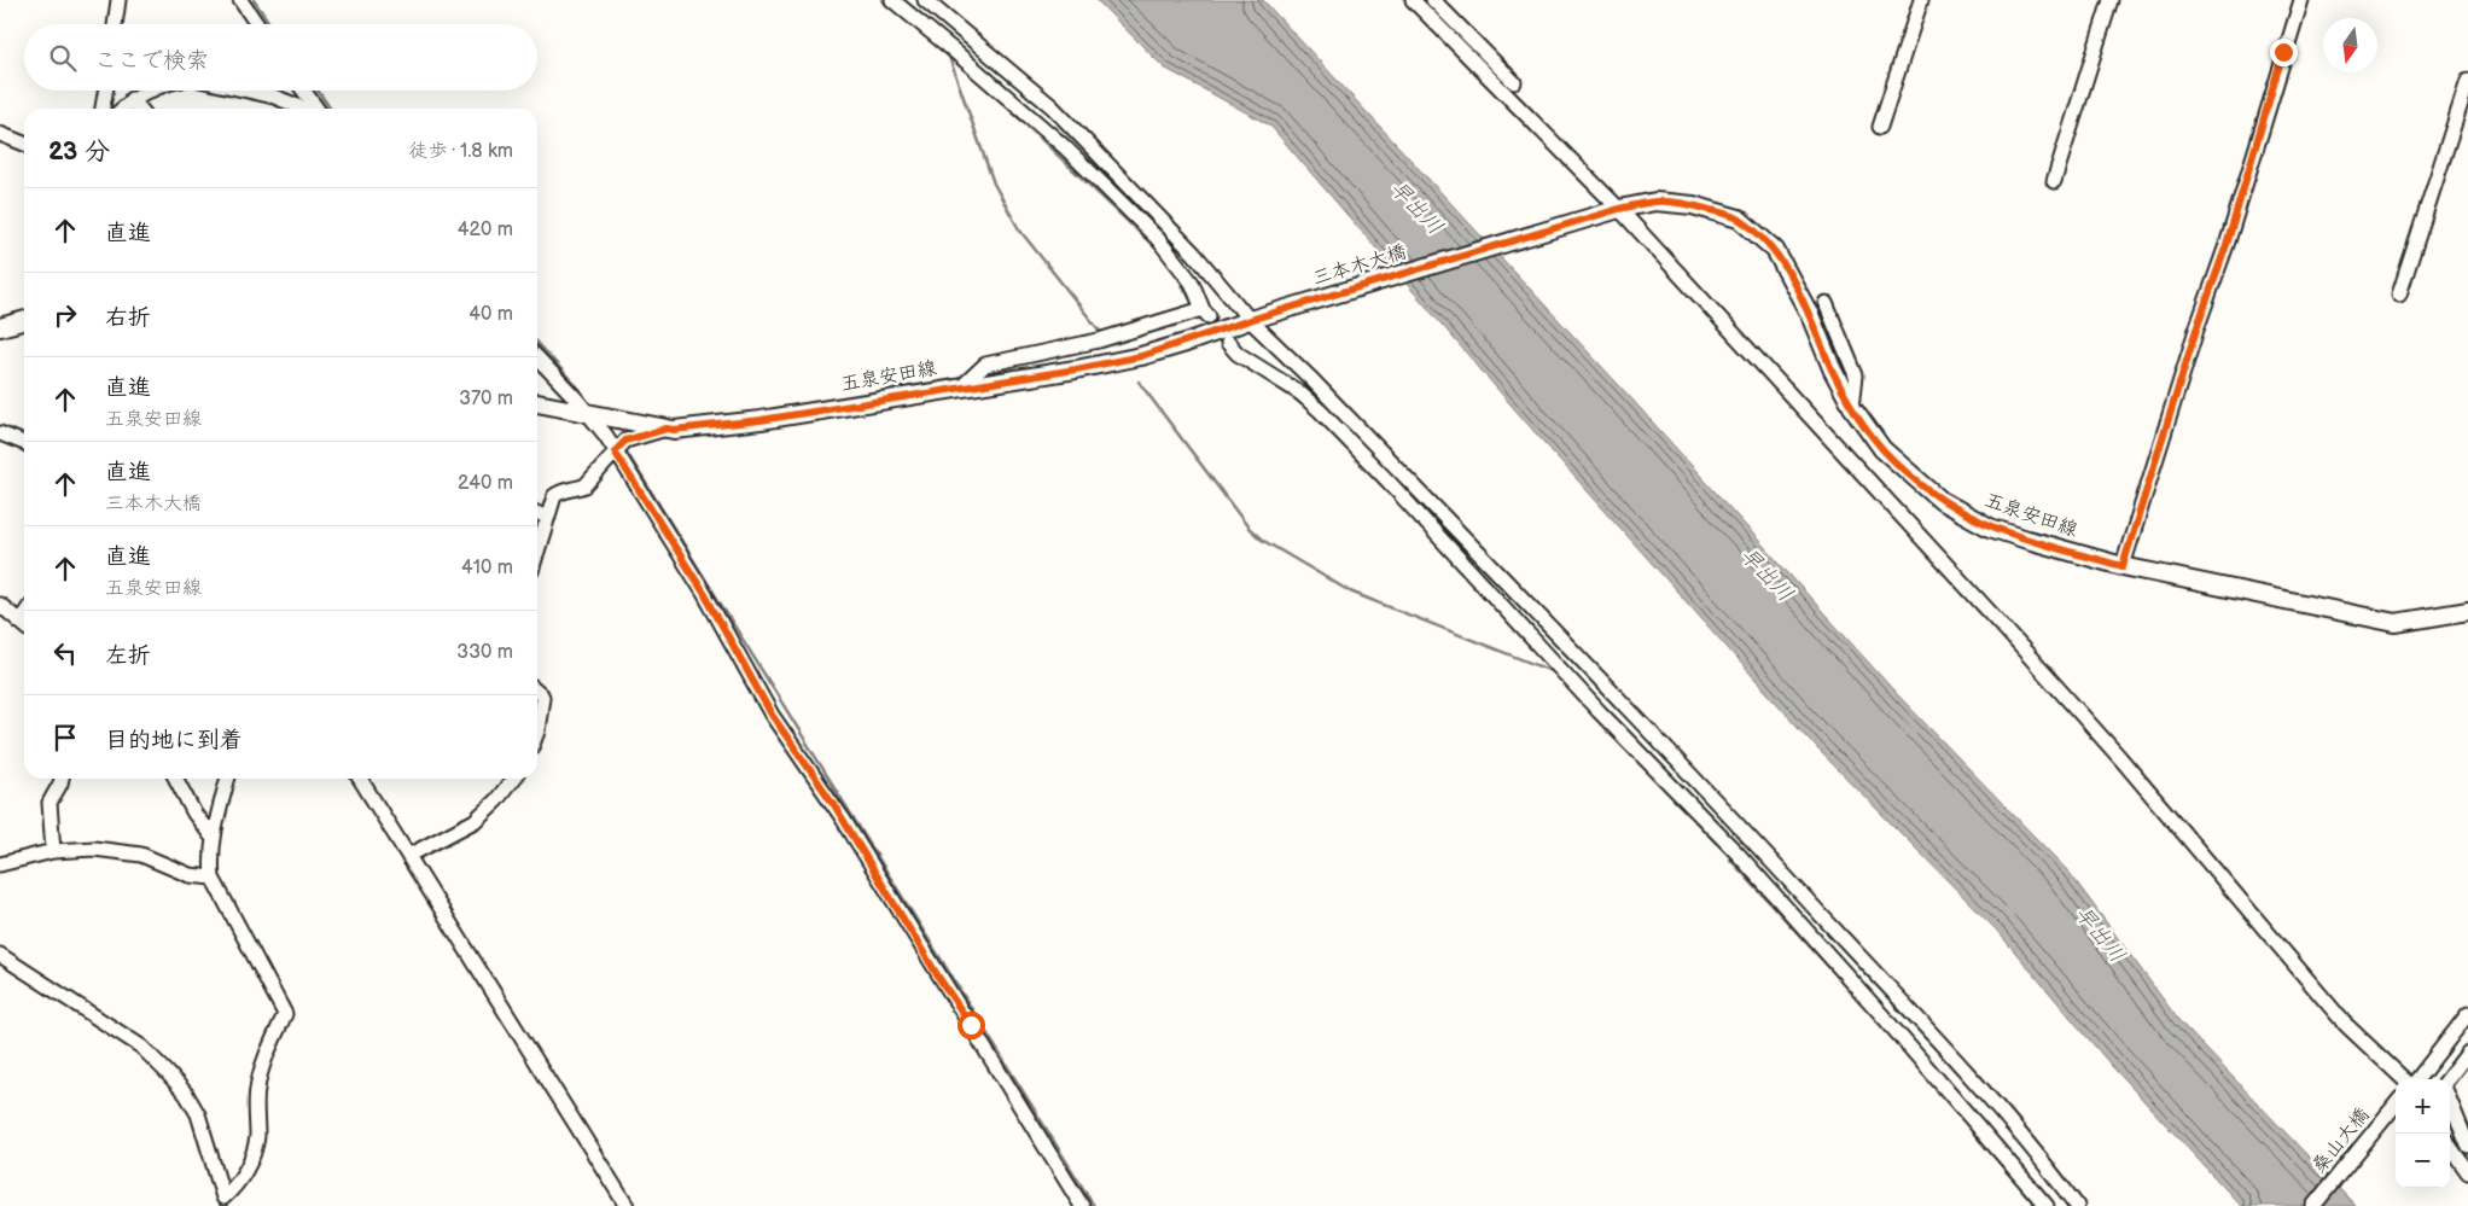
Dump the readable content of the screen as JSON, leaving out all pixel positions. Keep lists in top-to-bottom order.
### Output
{
  "streets": {
    "main road": ["三本木大橋", "五泉安田線"],
    "street": ["桑山大橋"]
  },
  "crossings": [
    ["三本木大橋", "五泉安田線"]
  ],
  "water": ["早出川"],
  "north": "bottom",
  "page": {
    "search": "ここで検索",
    "heading": ["23 分", "徒歩 · 1.8 km"],
    "list": [
      ["直進", "420 m"],
      ["右折", "40 m"],
      ["直進", "五泉安田線", "370 m"],
      ["直進", "三本木大橋", "240 m"],
      ["直進", "五泉安田線", "410 m"],
      ["左折", "330 m"],
      "目的地に到着"
    ],
    "map_buttons": ["+", "−"]
  }
}
